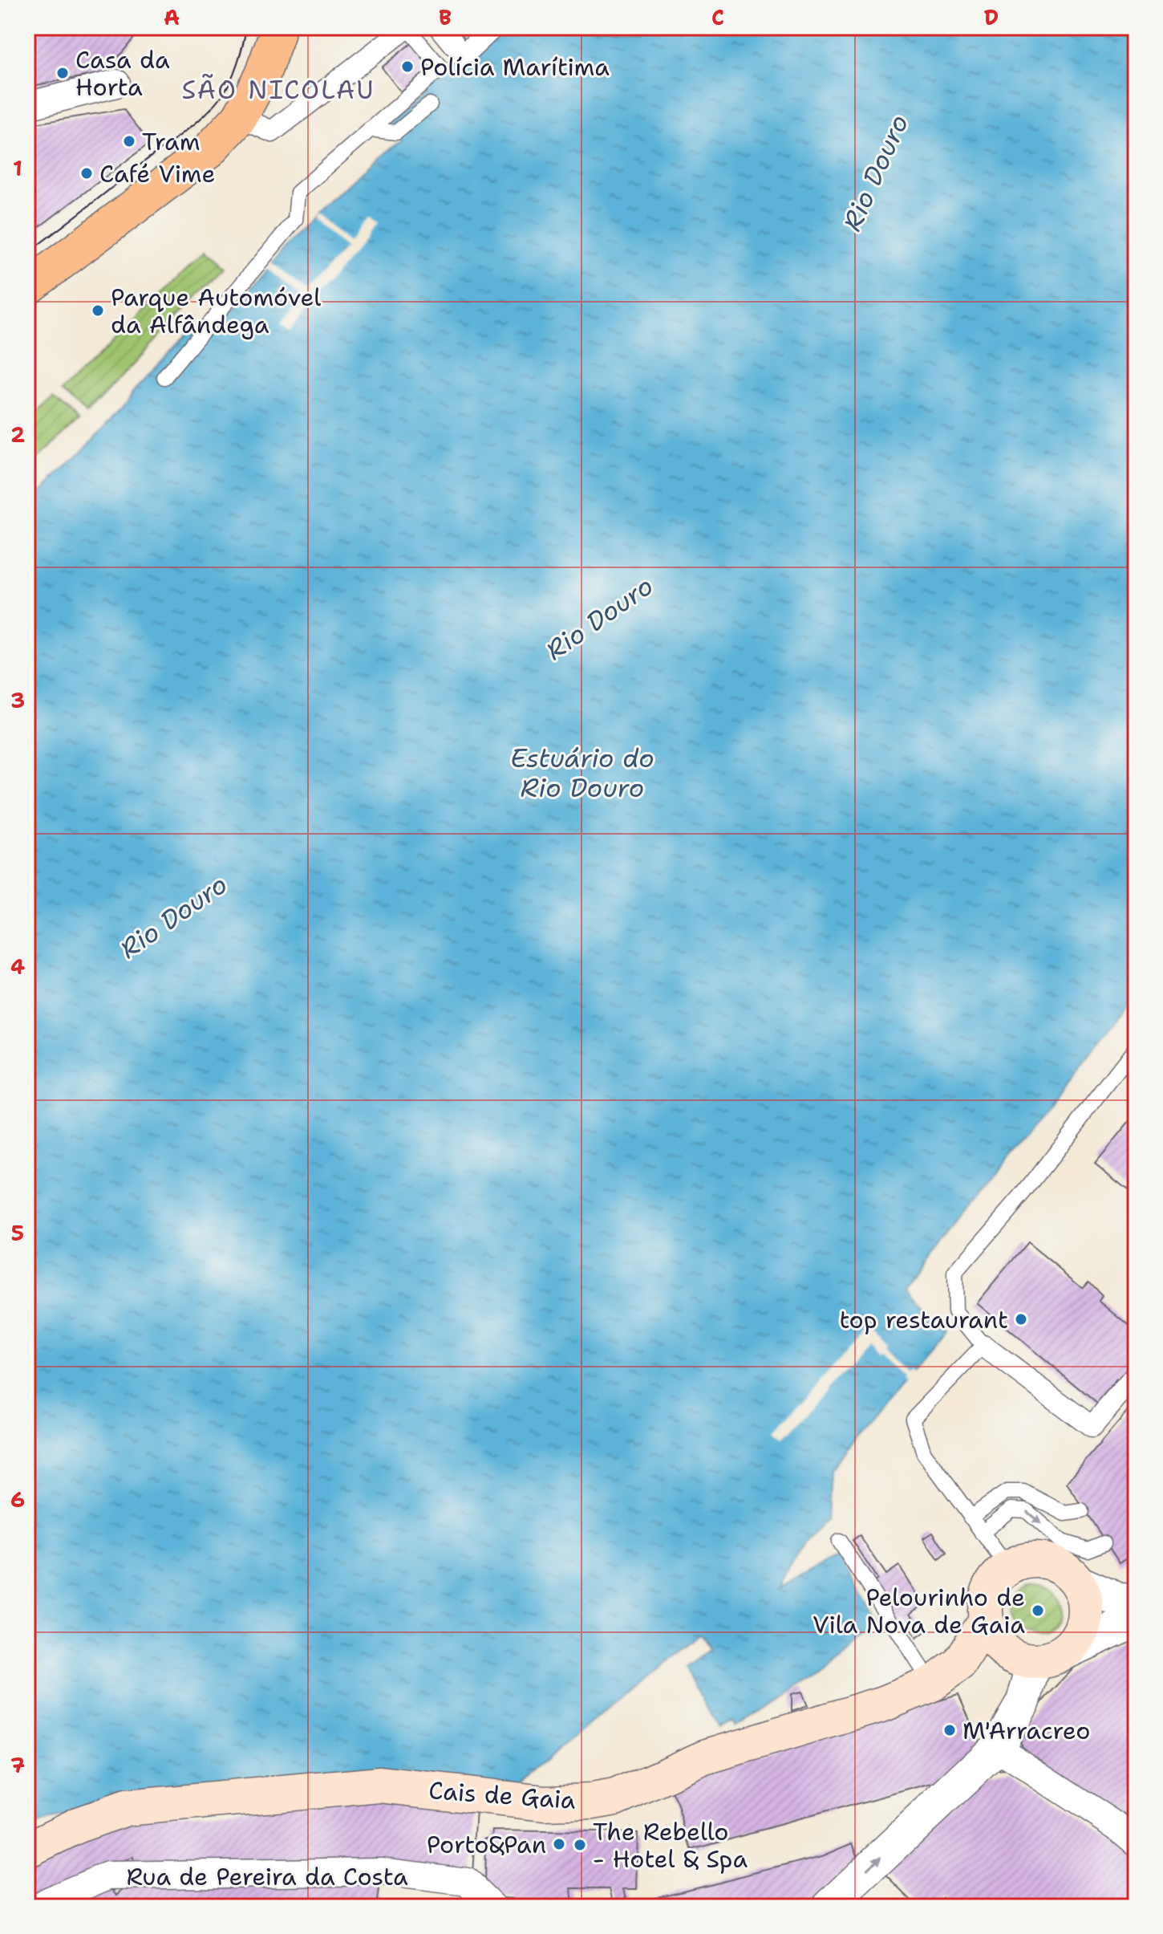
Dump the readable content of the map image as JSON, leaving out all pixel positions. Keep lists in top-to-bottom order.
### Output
{
  "streets": {
    "main road": ["Cais de Gaia"],
    "street": ["Rua de Pereira da Costa"]
  },
  "districts": ["SÃO NICOLAU"],
  "water": ["Rio Douro", "Estuário do Rio Douro"],
  "places": [
    "Polícia Marítima",
    "Casa da Horta",
    "Tram",
    "Café Vime",
    "Parque Automóvel da Alfândega",
    "top restaurant",
    "Pelourinho de Vila Nova de Gaia",
    "M'Arracreo",
    "Porto&Pan",
    "The Rebello - Hotel & Spa"
  ],
  "grid": {
    "columns": [
      "A",
      "B",
      "C",
      "D"
    ],
    "rows": [
      "1",
      "2",
      "3",
      "4",
      "5",
      "6",
      "7"
    ]
  }
}
